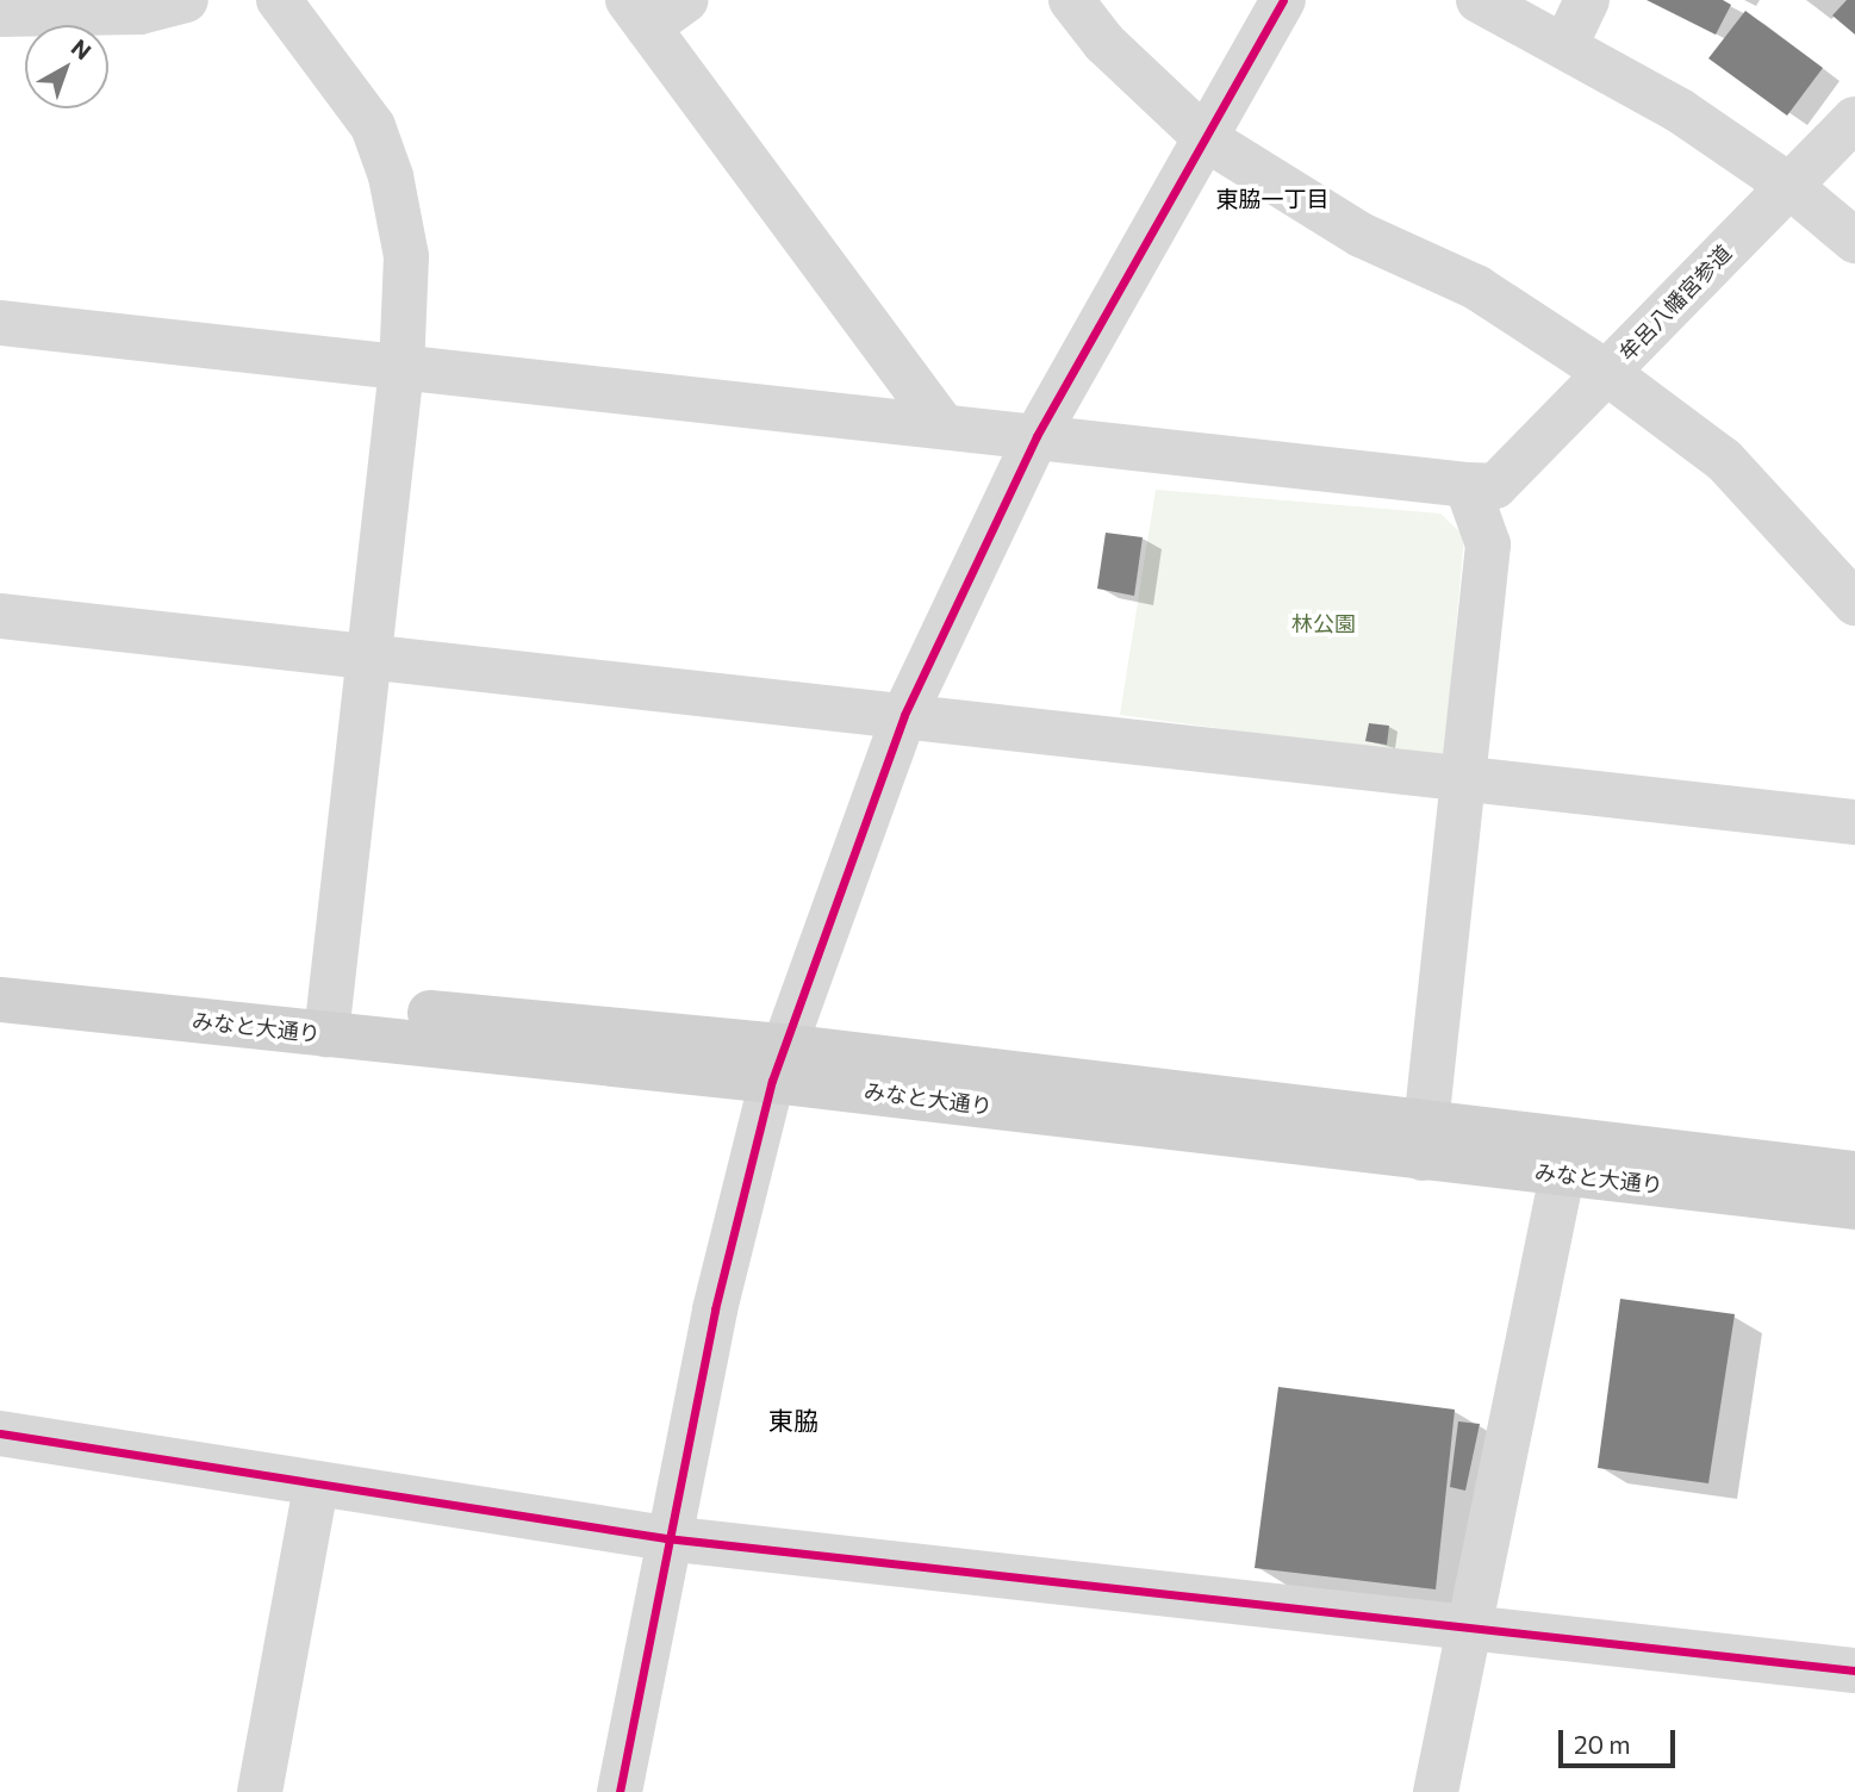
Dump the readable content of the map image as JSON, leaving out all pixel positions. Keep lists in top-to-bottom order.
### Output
{
  "streets": {
    "main road": ["みなと大通り"],
    "street": ["牟呂八幡宮参道"]
  },
  "districts": ["東脇一丁目", "東脇"],
  "parks": ["林公園"],
  "scale_bar": "20 m",
  "north": "top right"
}
